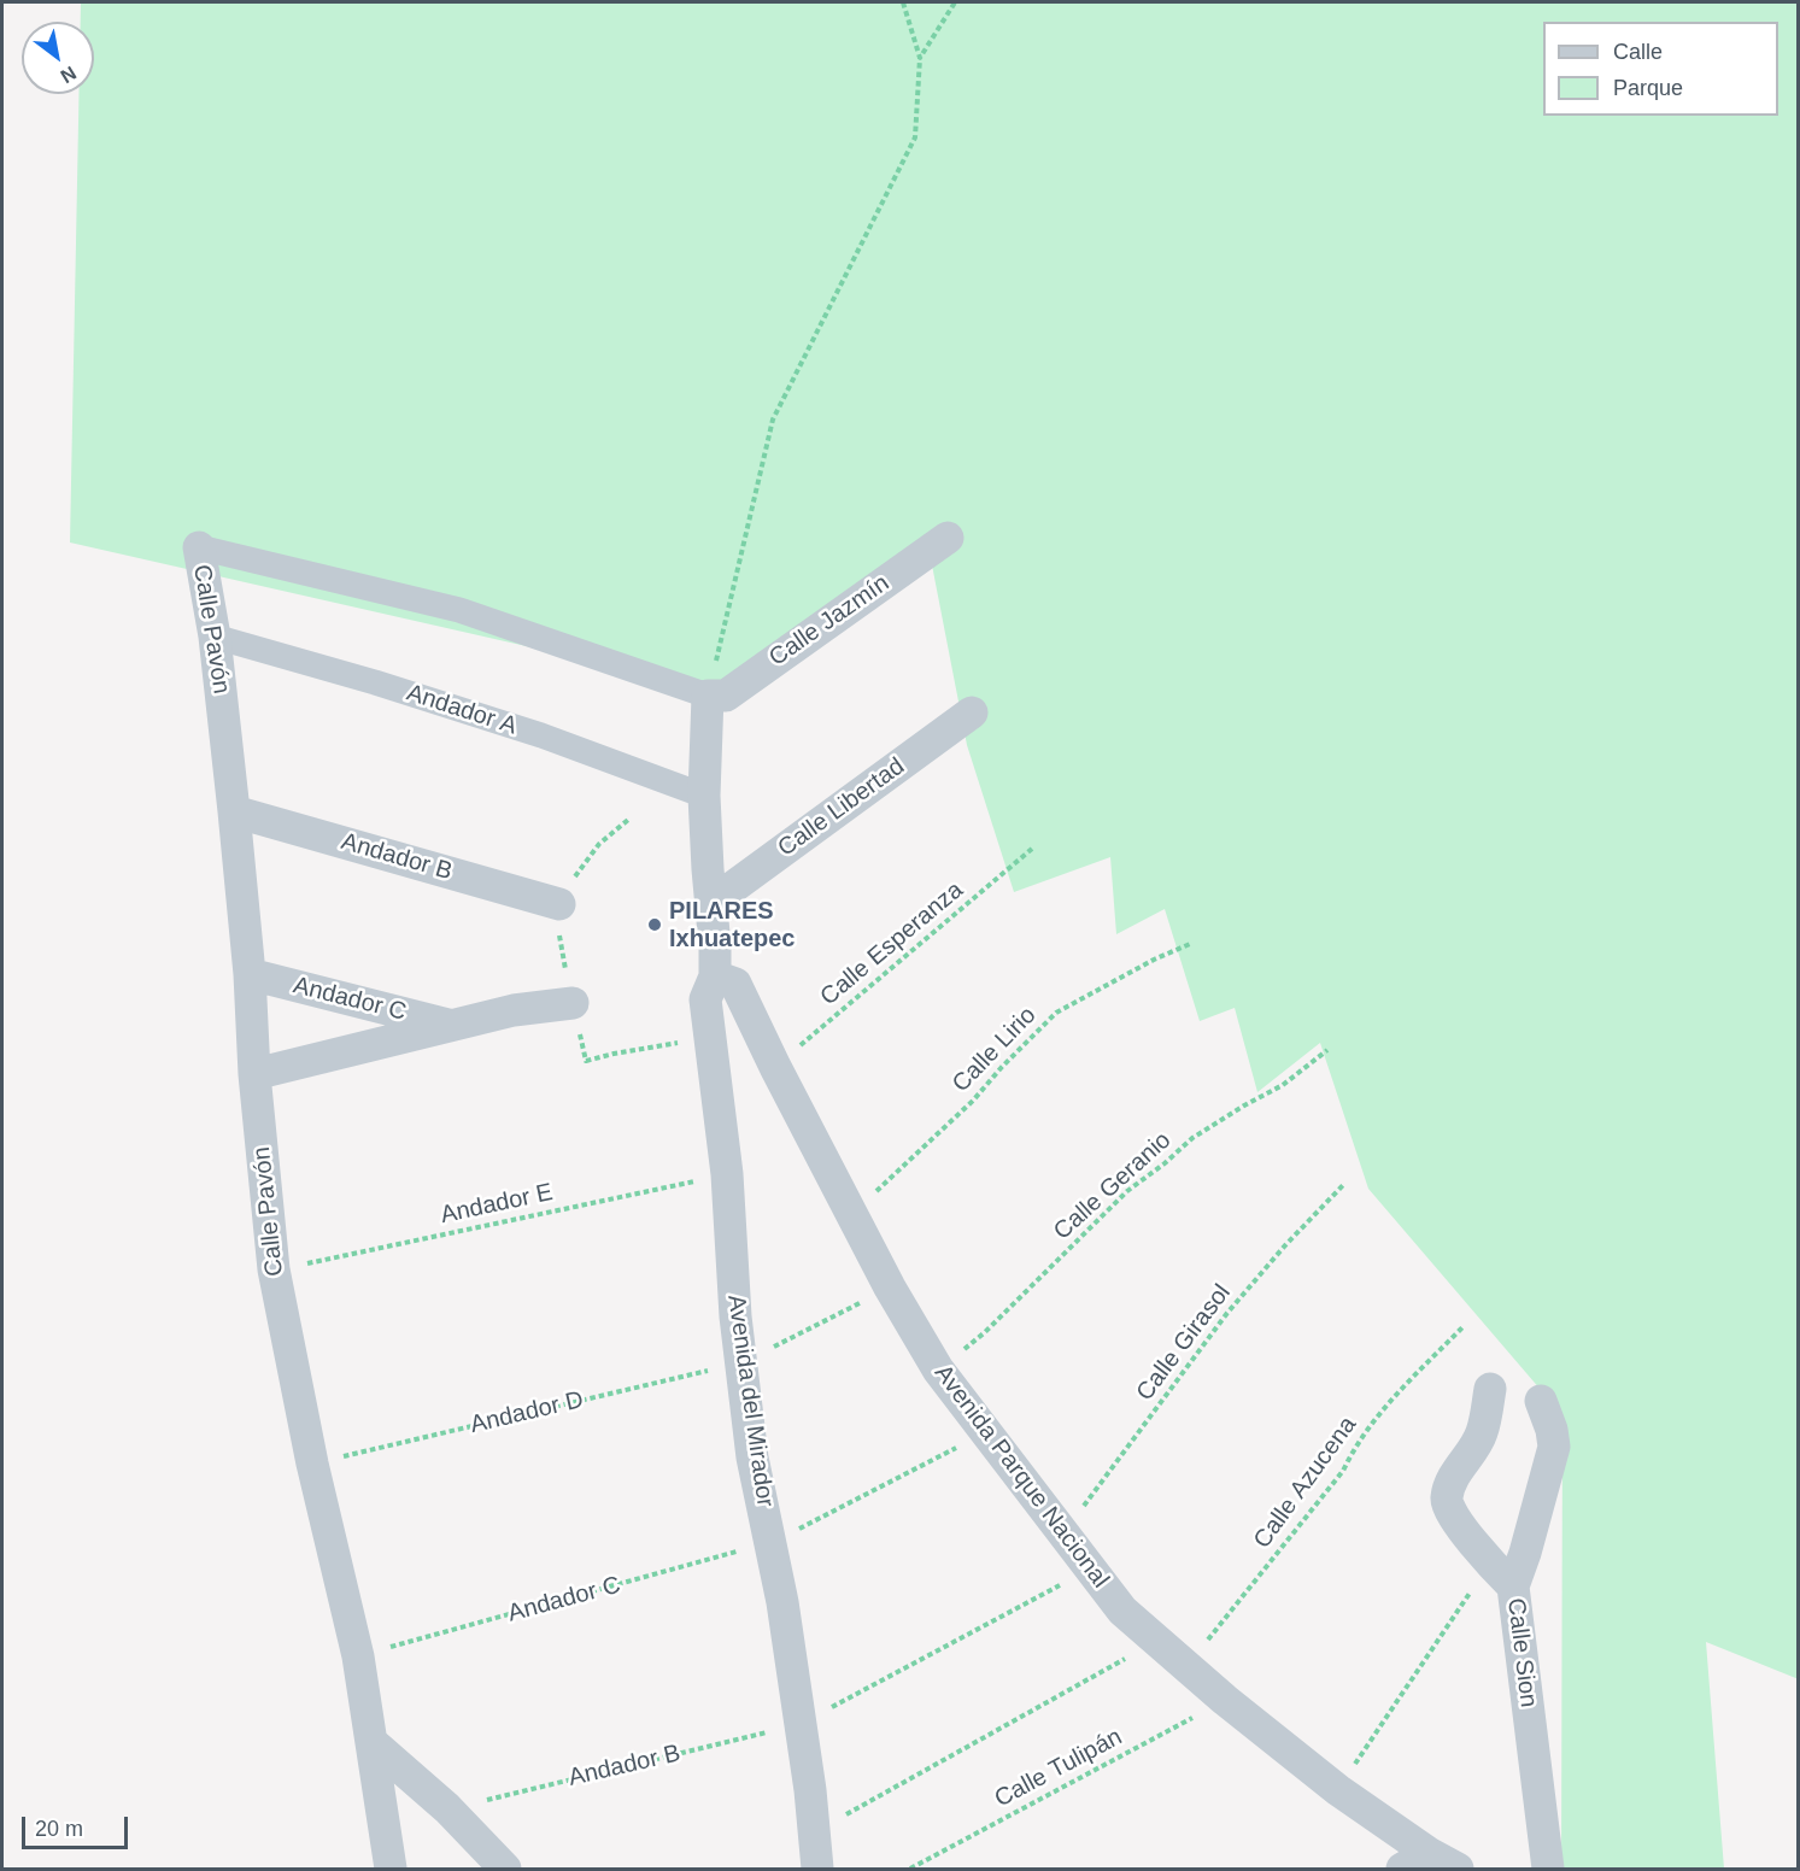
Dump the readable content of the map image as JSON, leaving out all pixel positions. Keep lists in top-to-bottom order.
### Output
{
  "streets": {
    "street": [
      "Calle Jazmín",
      "Calle Pavón",
      "Andador A",
      "Calle Libertad",
      "Andador B",
      "Andador C",
      "Avenida del Mirador",
      "Avenida Parque Nacional",
      "Calle Sion"
    ],
    "path": [
      "Calle Esperanza",
      "Calle Lirio",
      "Calle Geranio",
      "Andador E",
      "Calle Girasol",
      "Andador D",
      "Calle Azucena",
      "Calle Tulipán"
    ]
  },
  "crossings": [
    ["Calle Jazmín", "Avenida del Mirador"],
    ["Calle Pavón", "Andador A"],
    ["Calle Pavón", "Andador B"],
    ["Calle Pavón", "Andador C"],
    ["Calle Pavón", "Andador E"],
    ["Calle Pavón", "Andador D"],
    ["Andador A", "Avenida del Mirador"],
    ["Calle Libertad", "Avenida del Mirador"],
    ["Andador B", "Avenida del Mirador"],
    ["Calle Esperanza", "Avenida Parque Nacional"],
    ["Andador C", "Avenida del Mirador"],
    ["Calle Lirio", "Avenida Parque Nacional"],
    ["Calle Geranio", "Avenida Parque Nacional"],
    ["Andador E", "Avenida del Mirador"],
    ["Calle Girasol", "Avenida Parque Nacional"],
    ["Avenida del Mirador", "Andador D"],
    ["Avenida del Mirador", "Avenida Parque Nacional"],
    ["Avenida Parque Nacional", "Calle Azucena"],
    ["Avenida Parque Nacional", "Calle Tulipán"]
  ],
  "places": ["PILARES Ixhuatepec"],
  "legend": ["Calle", "Parque"],
  "scale_bar": "20 m",
  "north": "bottom right"
}
